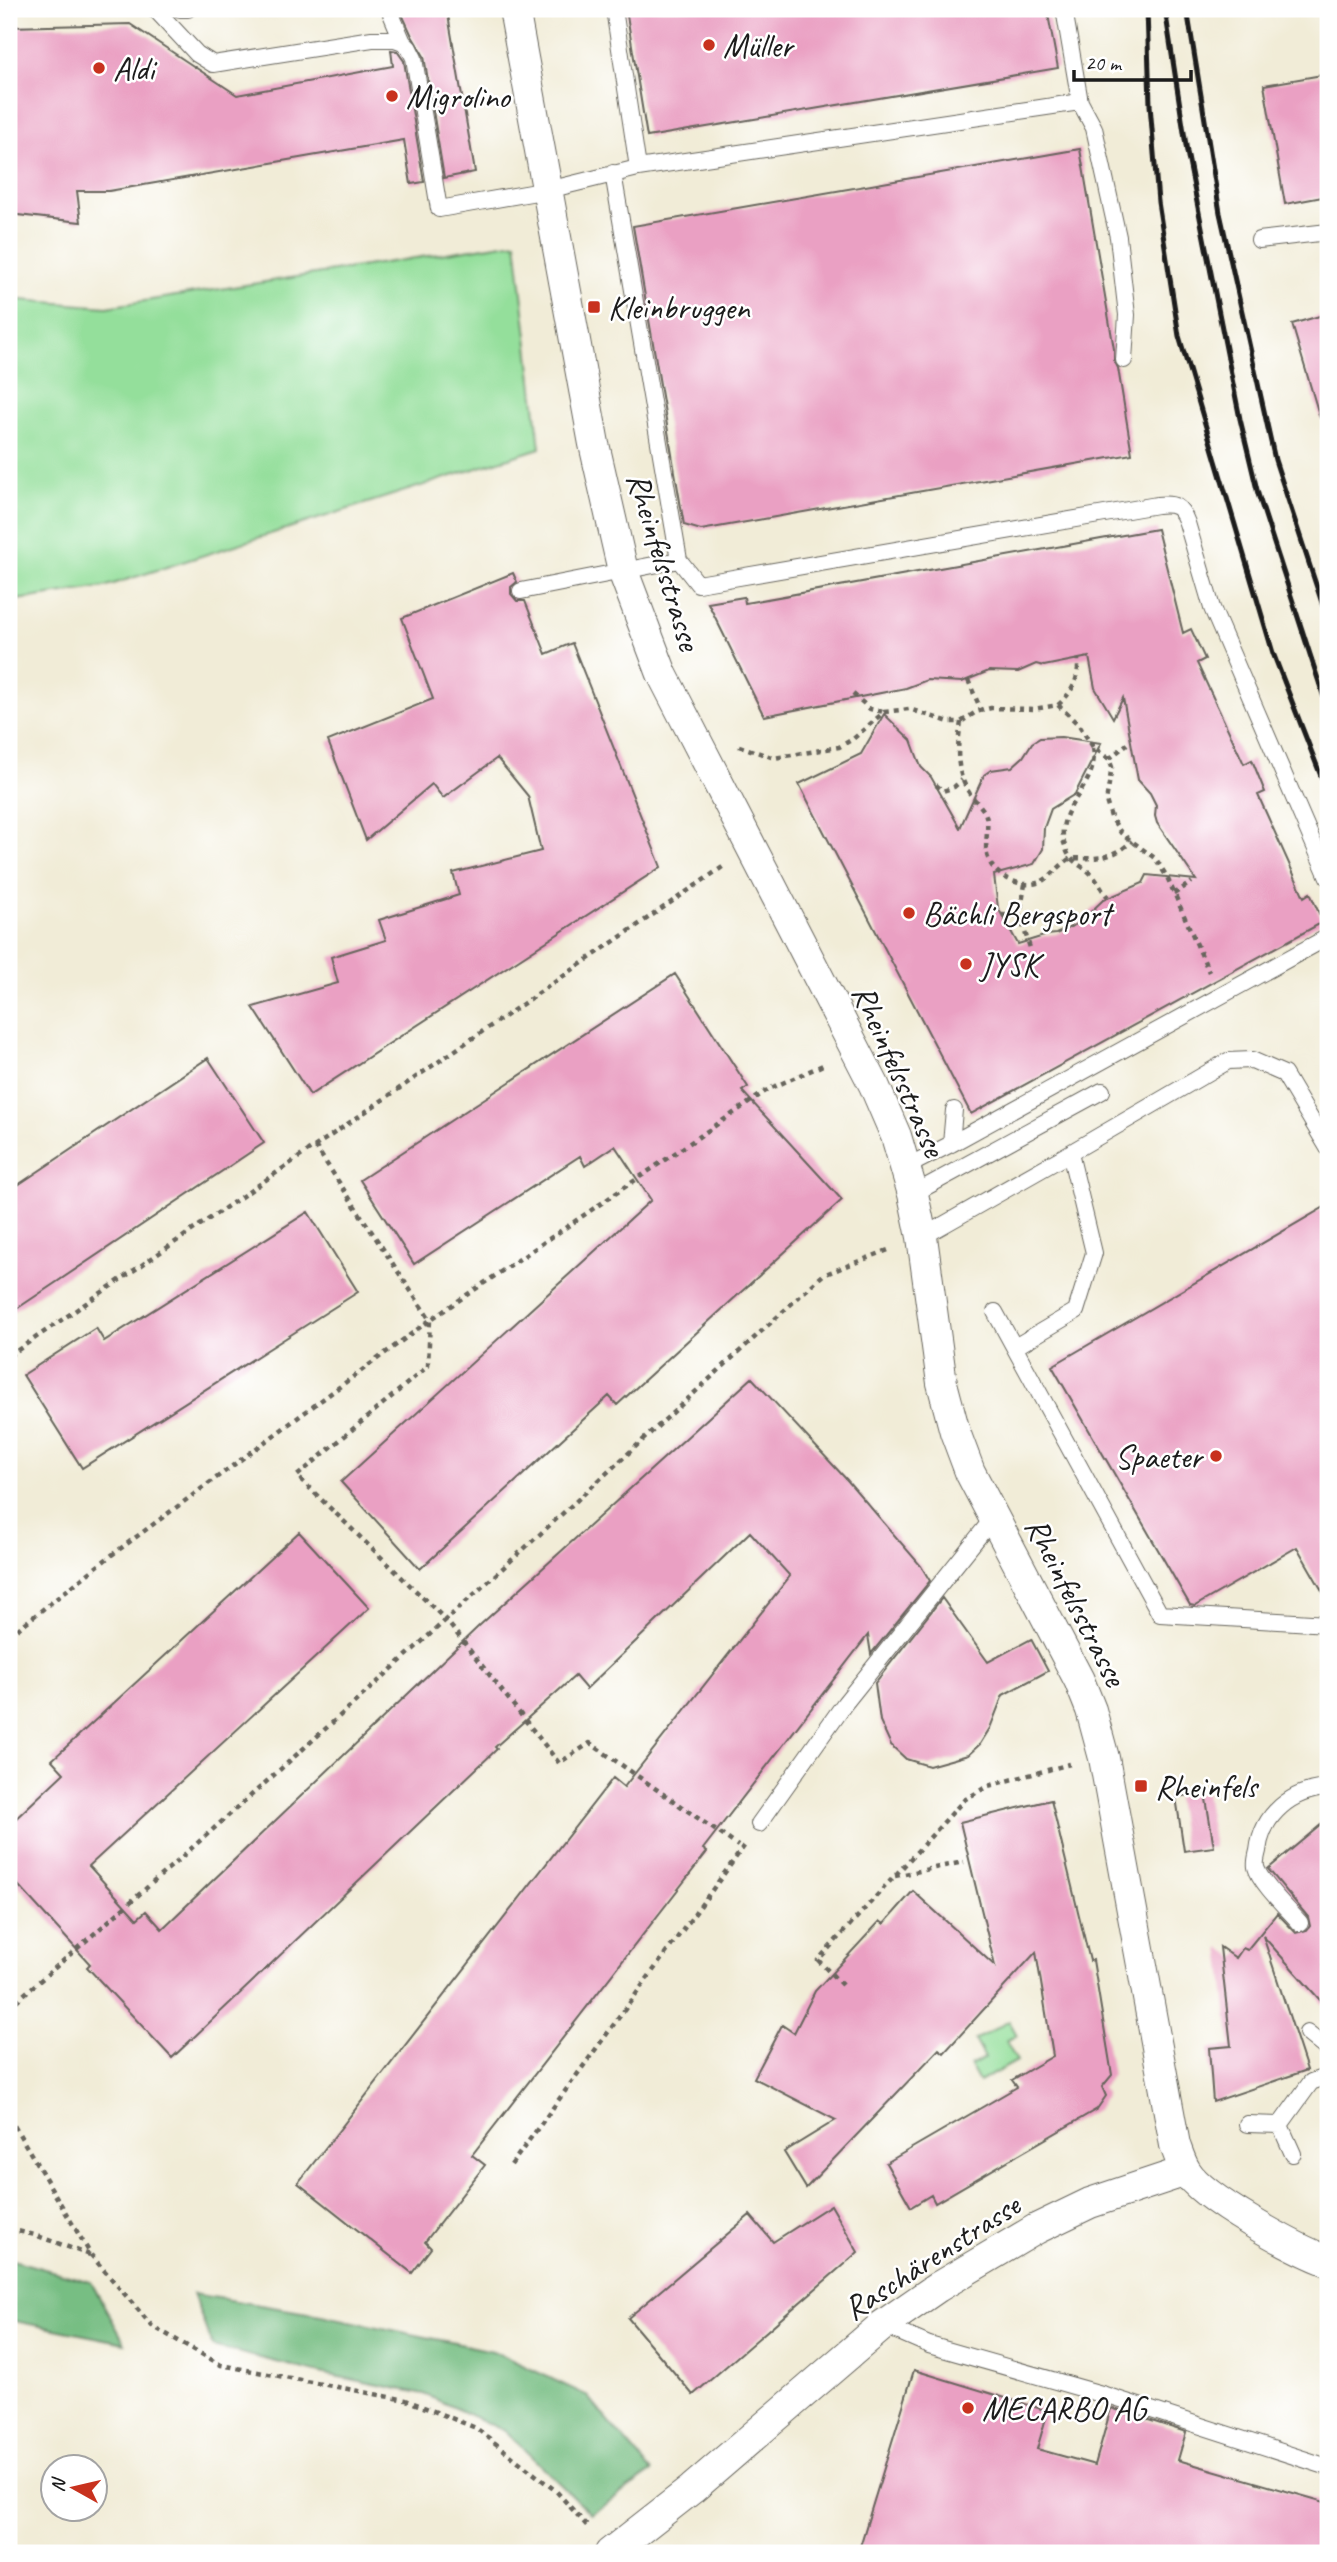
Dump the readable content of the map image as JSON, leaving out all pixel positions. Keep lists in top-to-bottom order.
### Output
{
  "streets": {
    "street": ["Rheinfelsstrasse", "Raschärenstrasse"]
  },
  "crossings": [
    ["Rheinfelsstrasse", "Raschärenstrasse"]
  ],
  "places": {
    "other": [
      "Müller",
      "Aldi",
      "Migrolino",
      "Bächli Bergsport",
      "JYSK",
      "Spaeter",
      "MECARBO AG"
    ],
    "transit": ["Kleinbruggen", "Rheinfels"]
  },
  "scale_bar": "20 m",
  "north": "left"
}
